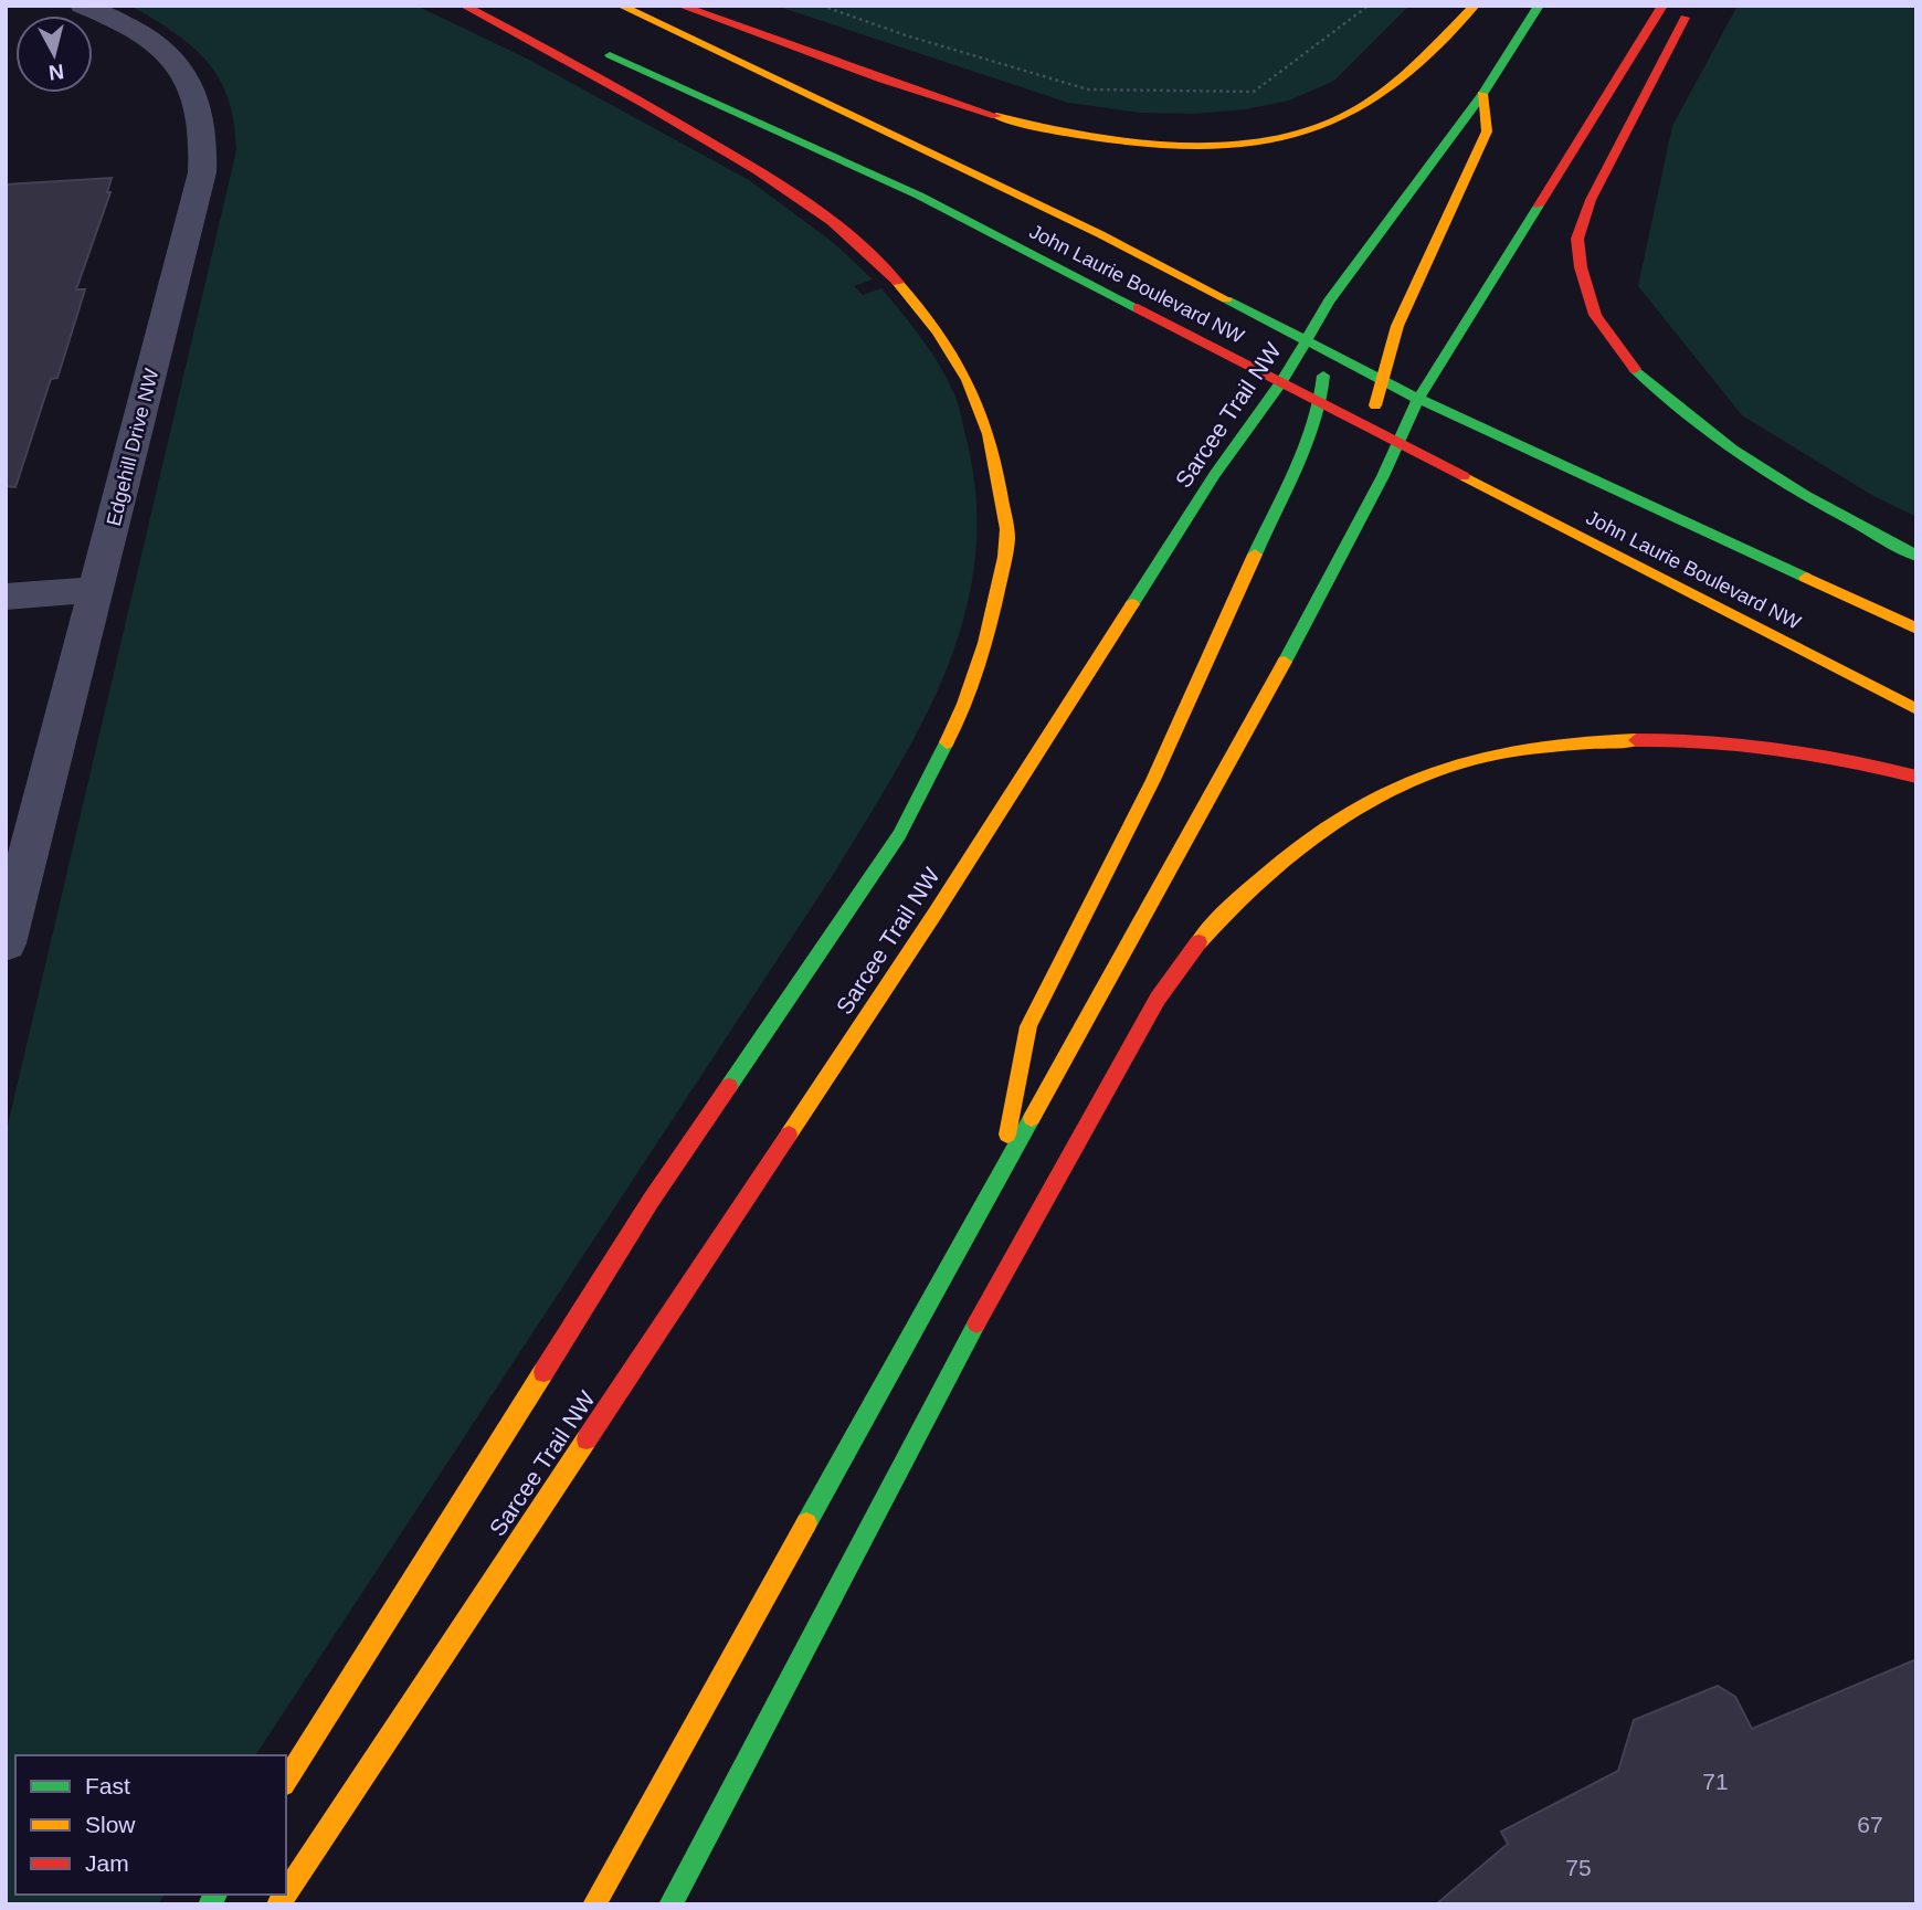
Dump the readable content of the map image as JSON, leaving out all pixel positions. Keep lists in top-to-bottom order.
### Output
{
  "streets": {
    "main road": ["John Laurie Boulevard NW", "Sarcee Trail NW"],
    "street": ["Edgehill Drive NW"]
  },
  "crossings": [
    ["John Laurie Boulevard NW", "Sarcee Trail NW"]
  ],
  "house_numbers": ["71", "67", "75"],
  "legend": ["Fast", "Slow", "Jam"],
  "north": "bottom"
}
